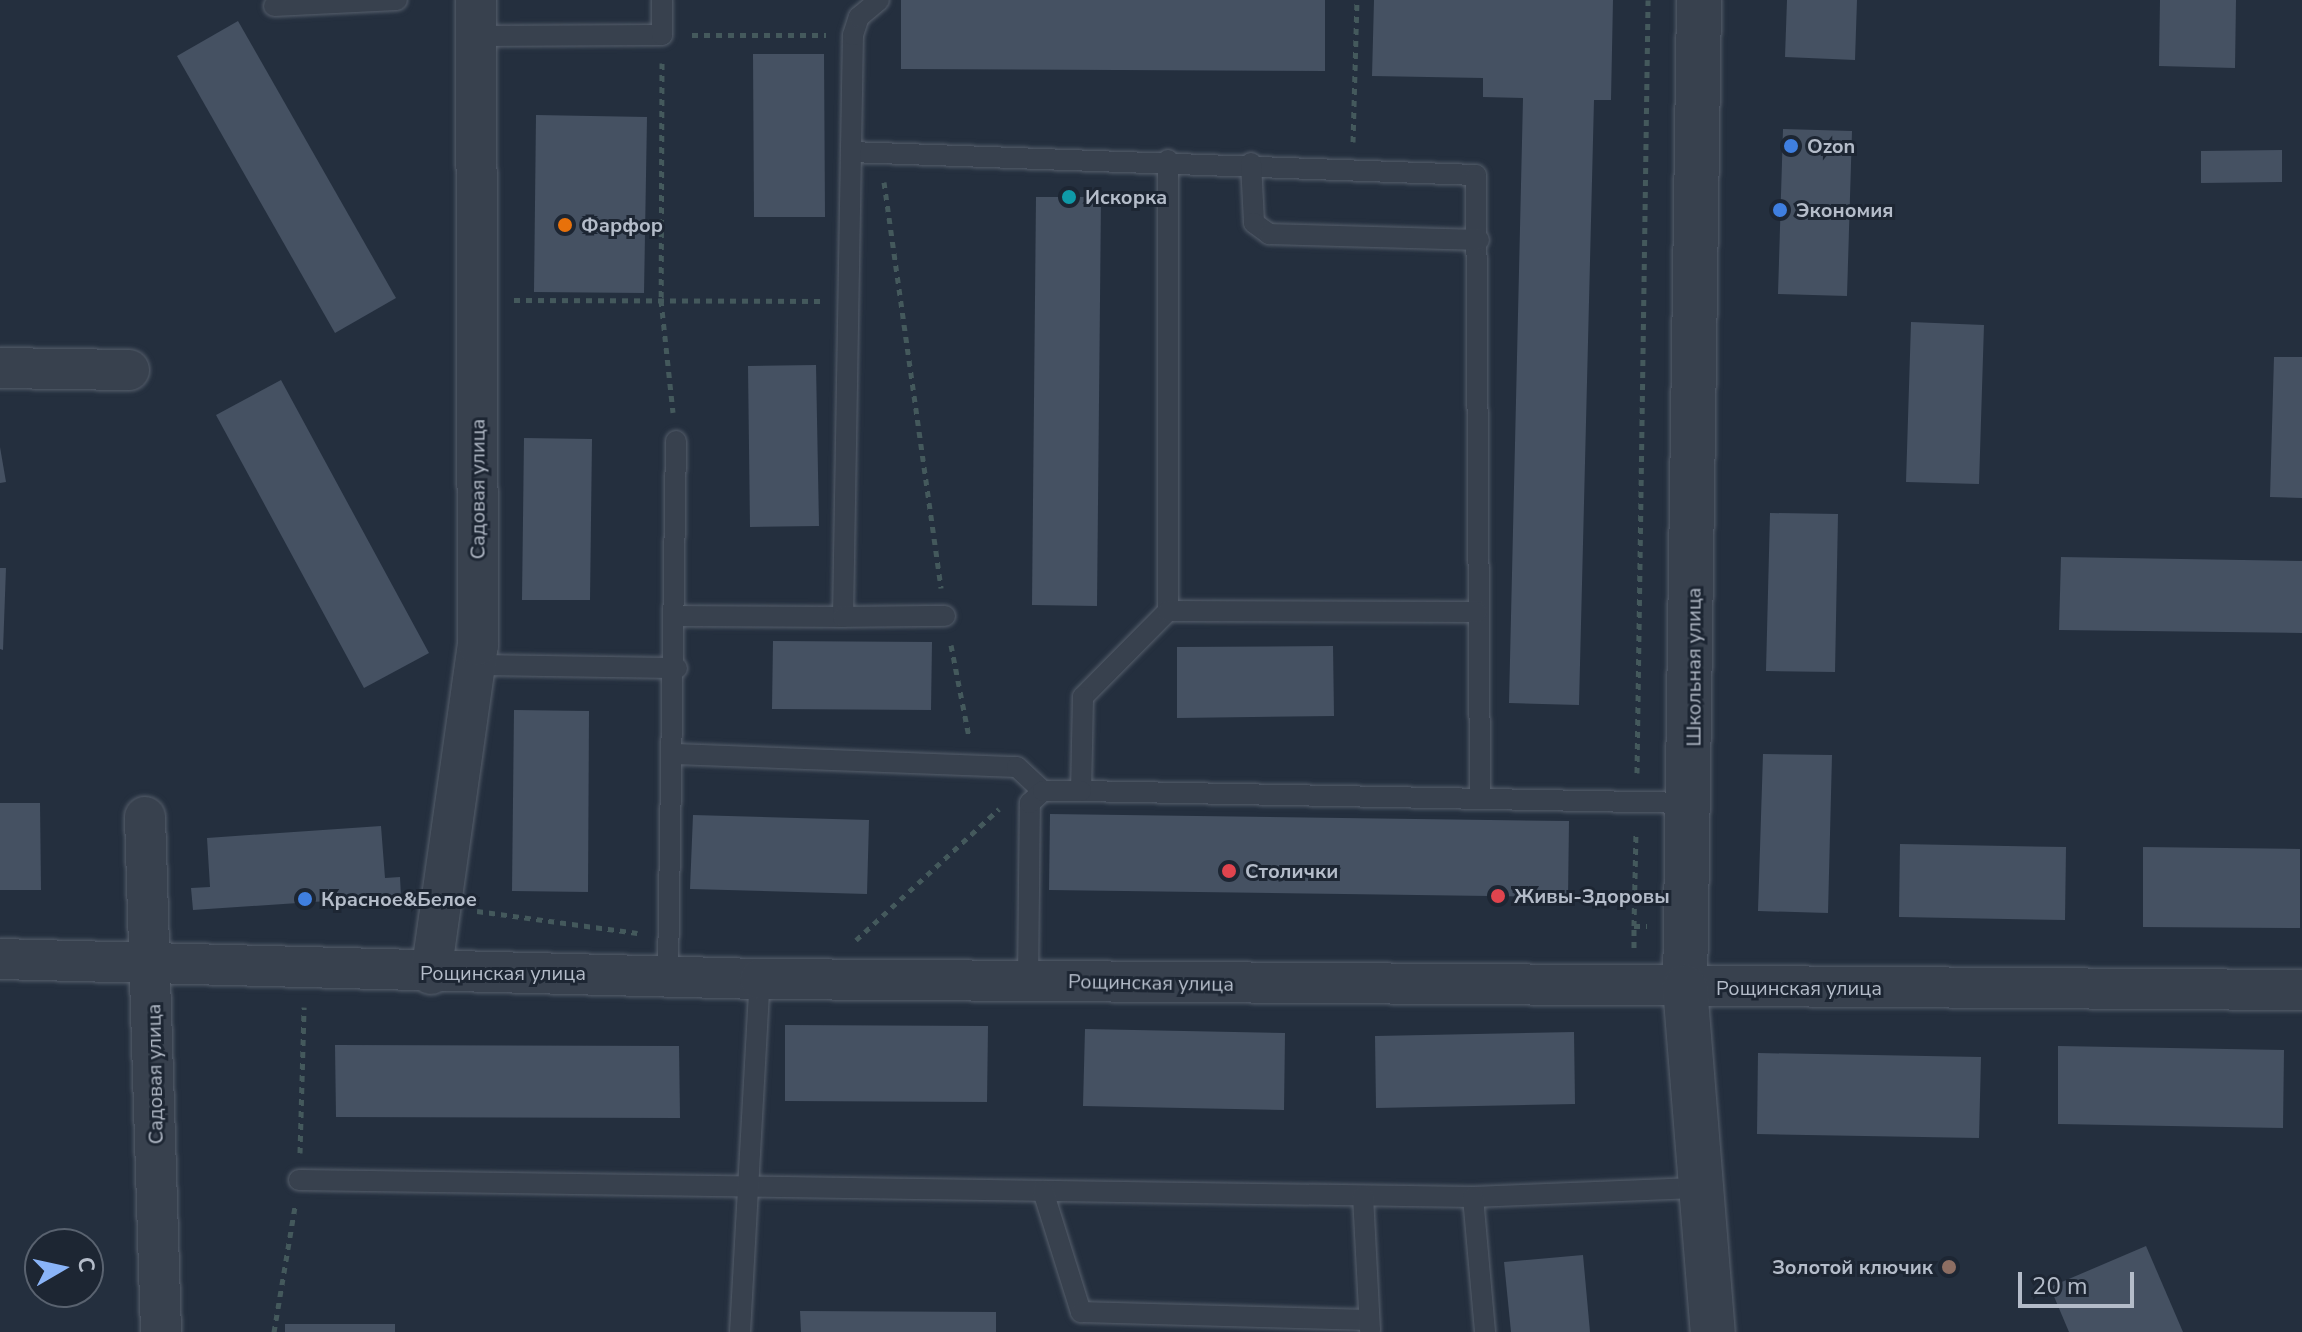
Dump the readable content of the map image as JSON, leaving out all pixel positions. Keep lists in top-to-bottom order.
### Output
{
  "streets": {
    "street": ["Садовая улица", "Школьная улица", "Рощинская улица"]
  },
  "crossings": [
    ["Садовая улица", "Рощинская улица"],
    ["Школьная улица", "Рощинская улица"]
  ],
  "places": [
    "Ozon",
    "Искорка",
    "Экономия",
    "Фарфор",
    "Столички",
    "Живы-Здоровы",
    "Красное&Белое",
    "Золотой ключик"
  ],
  "scale_bar": "20 m",
  "north": "right"
}
